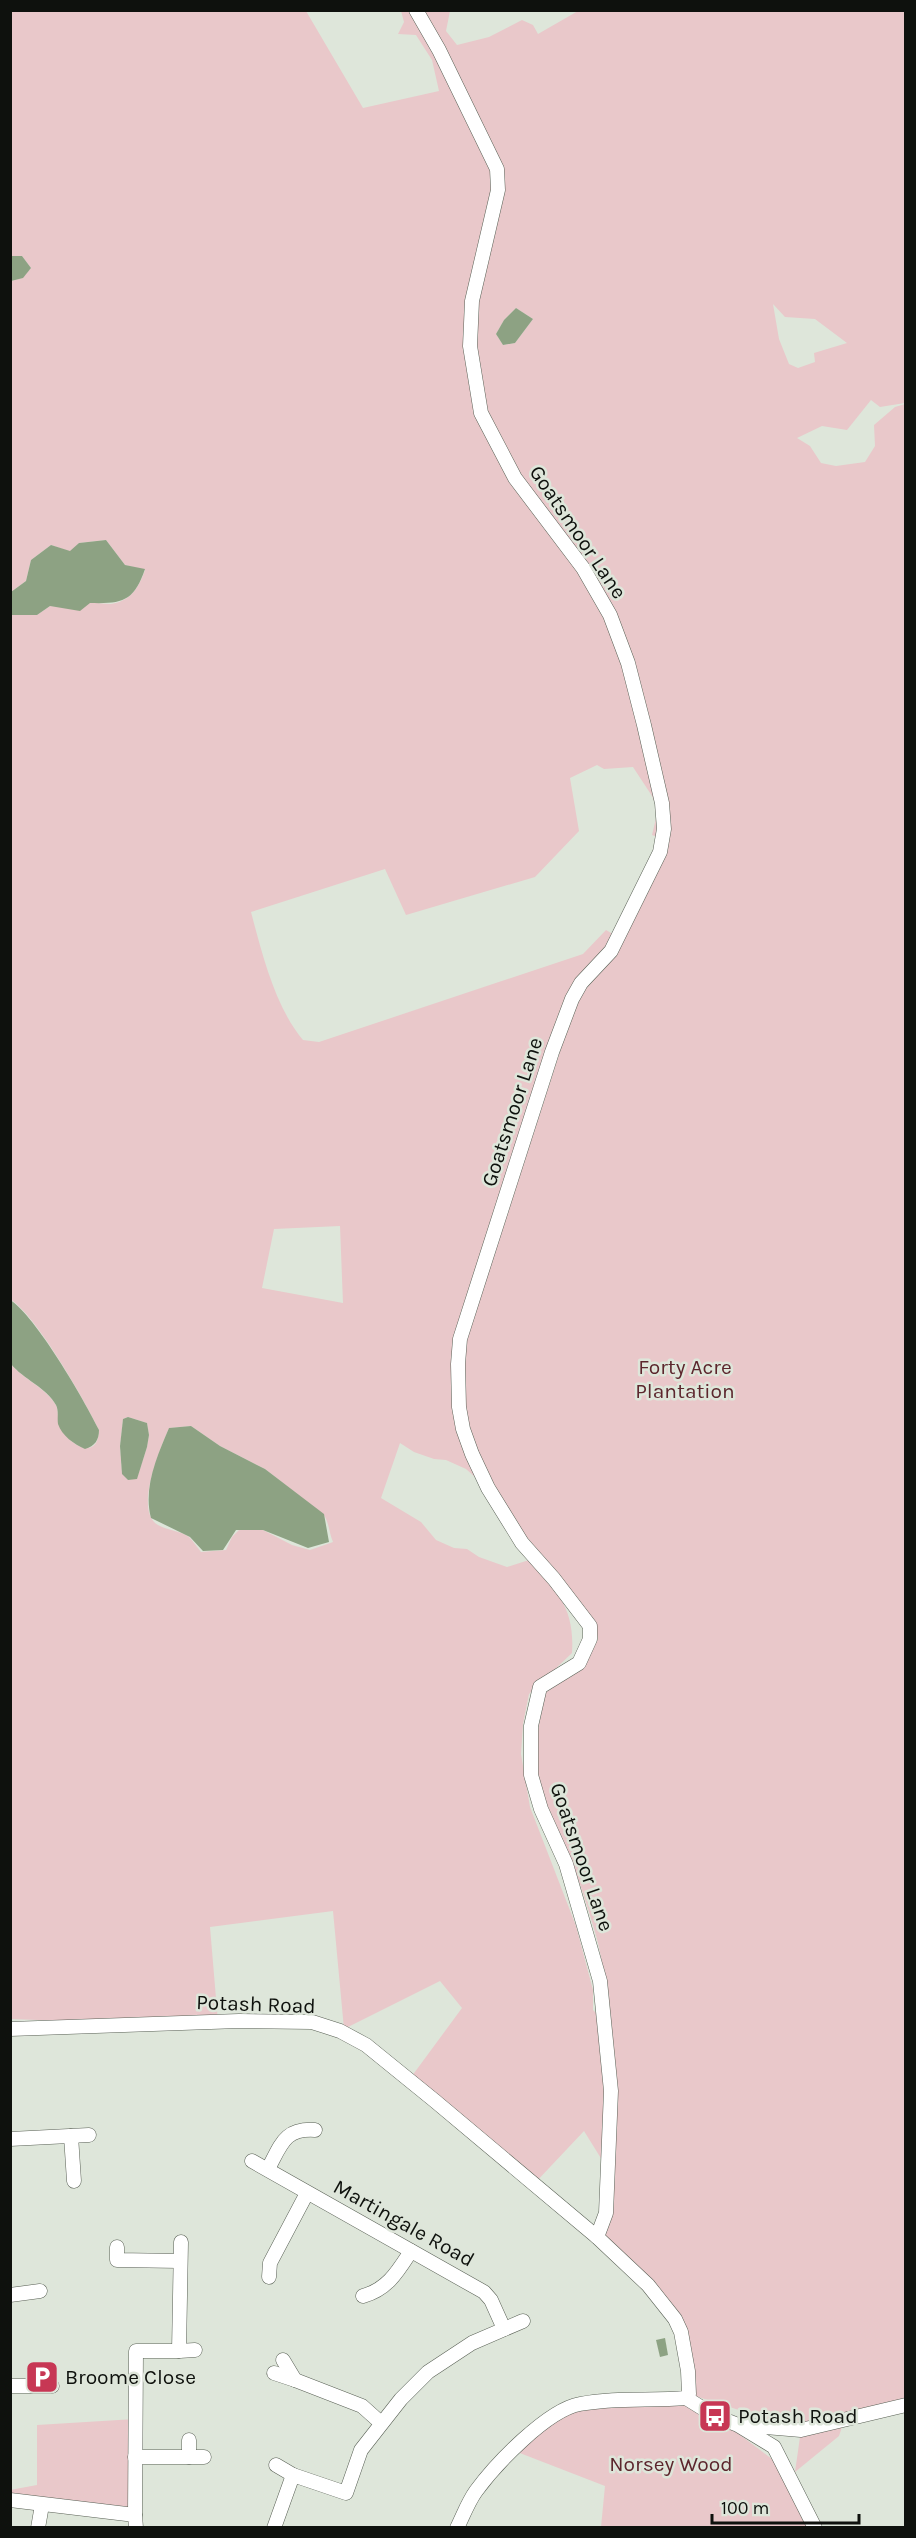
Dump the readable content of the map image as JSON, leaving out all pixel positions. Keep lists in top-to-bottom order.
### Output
{
  "streets": {
    "street": ["Goatsmoor Lane", "Potash Road", "Martingale Road"]
  },
  "crossings": [
    ["Goatsmoor Lane", "Potash Road"]
  ],
  "parks": ["Forty Acre Plantation", "Norsey Wood"],
  "places": {
    "parking": ["Broome Close"],
    "bus stop": ["Potash Road"]
  },
  "scale_bar": "100 m"
}
